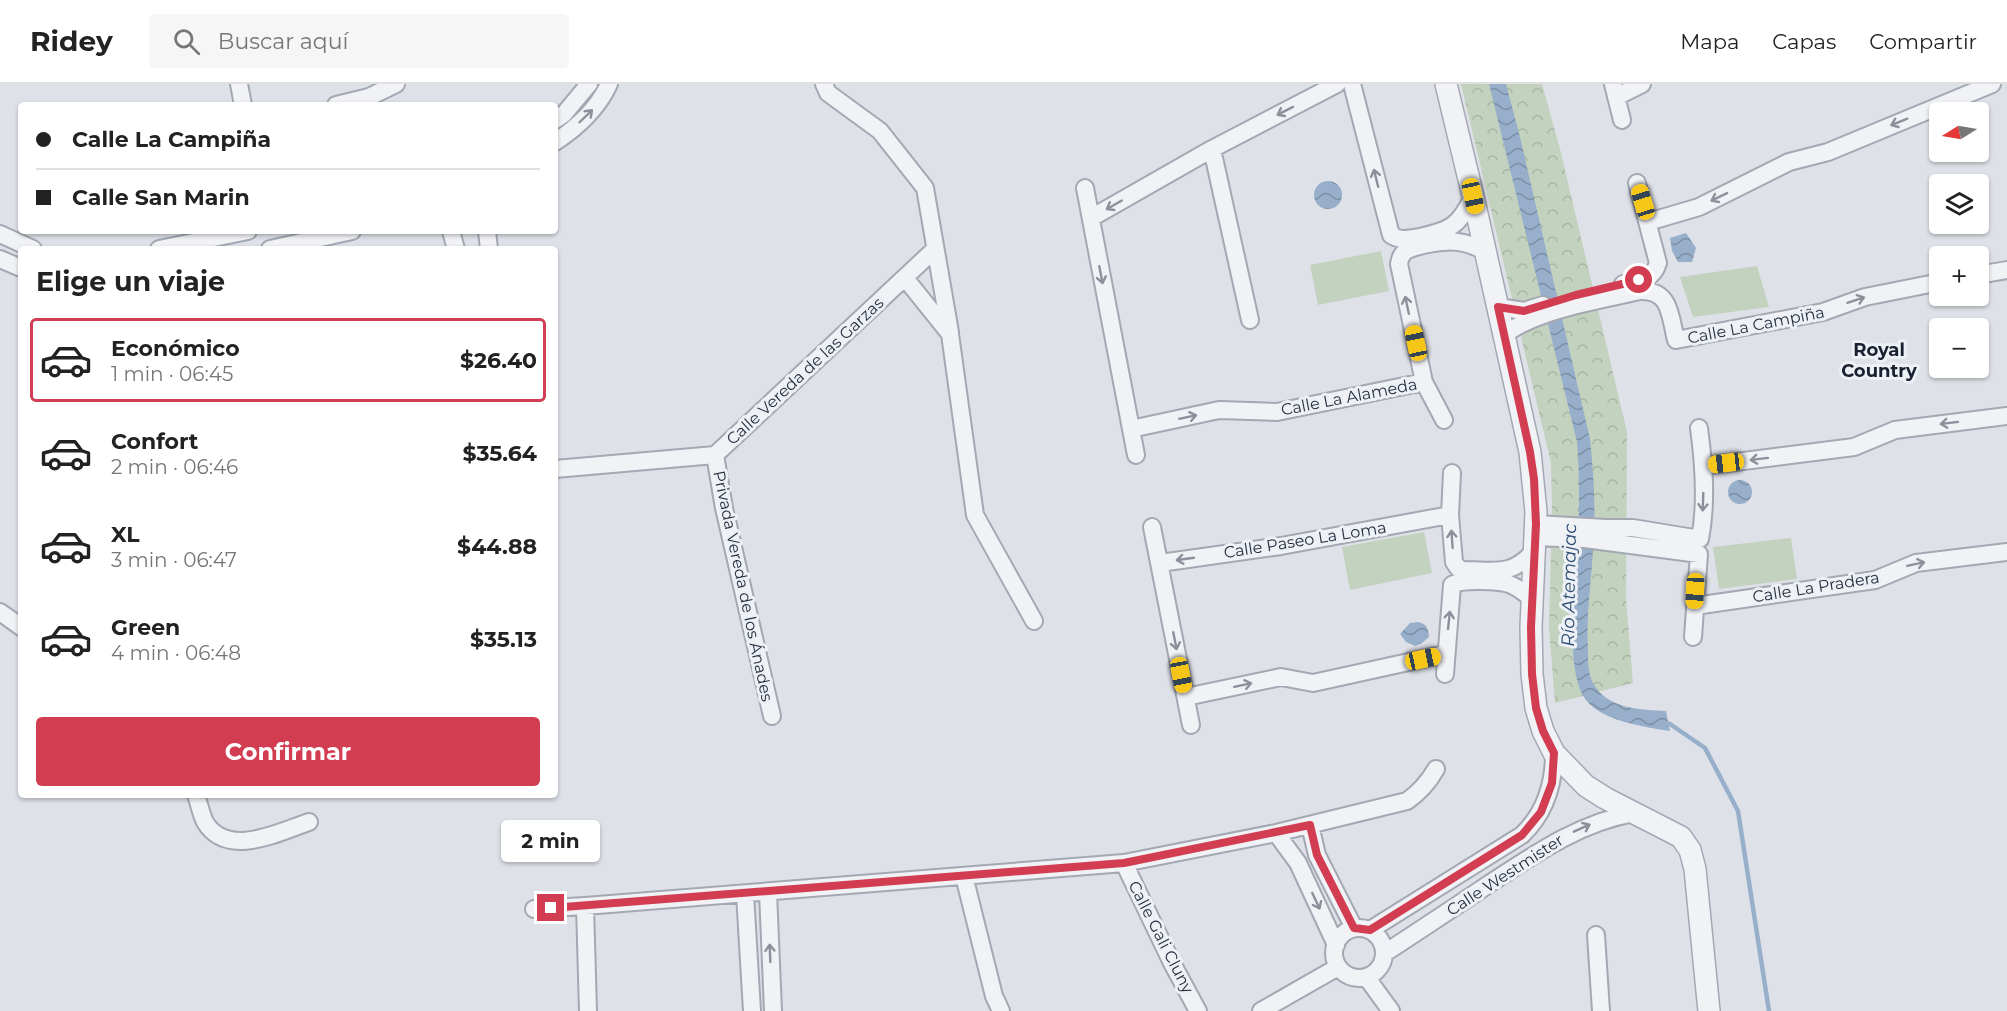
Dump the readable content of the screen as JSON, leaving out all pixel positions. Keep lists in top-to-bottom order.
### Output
{
  "streets": {
    "street": [
      "Calle La Campiña",
      "Calle Vereda de las Garzas",
      "Calle La Alameda",
      "Calle Paseo La Loma",
      "Privada Vereda de los Ánades",
      "Calle La Pradera",
      "Calle Westmister",
      "Calle Gali Cluny"
    ]
  },
  "crossings": [
    ["Calle Vereda de las Garzas", "Privada Vereda de los Ánades"]
  ],
  "districts": ["Royal Country"],
  "water": ["Río Atemajac"],
  "north": "left",
  "page": {
    "header": "Ridey",
    "search": "Buscar aquí",
    "nav": ["Mapa", "Capas", "Compartir"],
    "map_buttons": ["+", "−"],
    "banner": ["Calle La Campiña", "Calle San Marin"],
    "heading": "Elige un viaje",
    "list": [
      {
        "name": "Económico",
        "note": "1 min · 06:45",
        "value": "$26.40"
      },
      {
        "name": "Confort",
        "note": "2 min · 06:46",
        "value": "$35.64"
      },
      {
        "name": "XL",
        "note": "3 min · 06:47",
        "value": "$44.88"
      },
      {
        "name": "Green",
        "note": "4 min · 06:48",
        "value": "$35.13"
      }
    ],
    "buttons": "Confirmar",
    "bubble": "2 min"
  }
}
